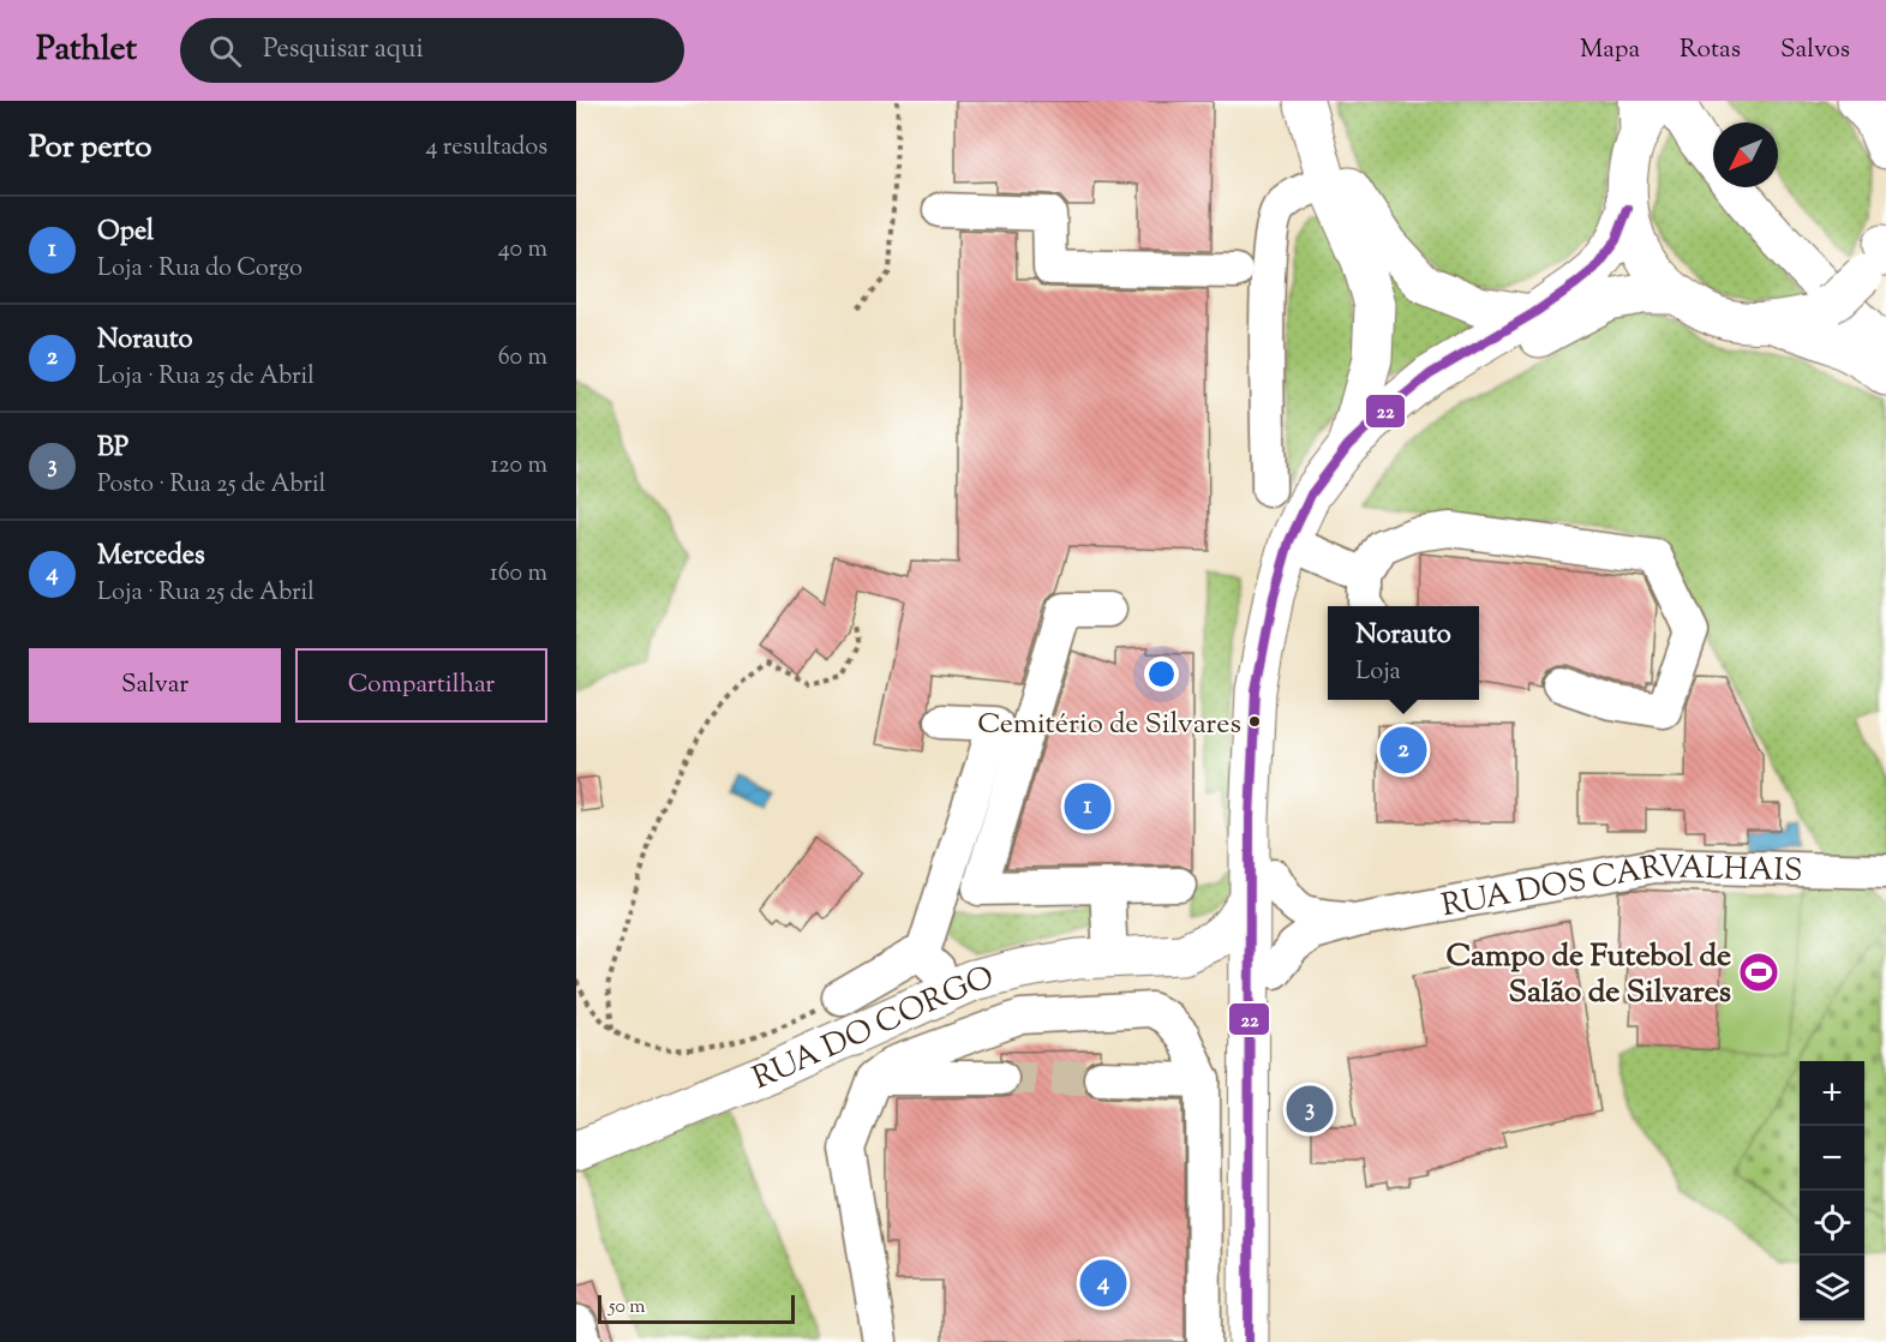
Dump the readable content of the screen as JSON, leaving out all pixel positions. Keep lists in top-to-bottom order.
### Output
{
  "streets": {
    "main road": ["RUA DO CORGO"],
    "street": ["RUA DOS CARVALHAIS"]
  },
  "crossings": [
    ["RUA DOS CARVALHAIS", "RUA DO CORGO"]
  ],
  "places": {
    "other": ["Cemitério de Silvares"],
    "sports": ["Campo de Futebol de Salão de Silvares"]
  },
  "lines": ["transit line 22"],
  "scale_bar": "50 m",
  "north": "bottom left",
  "page": {
    "header": "Pathlet",
    "search": "Pesquisar aqui",
    "nav": ["Mapa", "Rotas", "Salvos"],
    "heading": ["Por perto", "4 resultados"],
    "list": [
      {
        "mark": "1",
        "name": "Opel",
        "note": "Loja · Rua do Corgo",
        "value": "40 m"
      },
      {
        "mark": "2",
        "name": "Norauto",
        "note": "Loja · Rua 25 de Abril",
        "value": "60 m"
      },
      {
        "mark": "3",
        "name": "BP",
        "note": "Posto · Rua 25 de Abril",
        "value": "120 m"
      },
      {
        "mark": "4",
        "name": "Mercedes",
        "note": "Loja · Rua 25 de Abril",
        "value": "160 m"
      }
    ],
    "popup": ["Norauto", "Loja"],
    "buttons": ["Salvar", "Compartilhar"],
    "pins": [
      "2",
      "1",
      "3",
      "4"
    ],
    "map_buttons": ["+", "−"],
    "scale": "50 m"
  }
}
